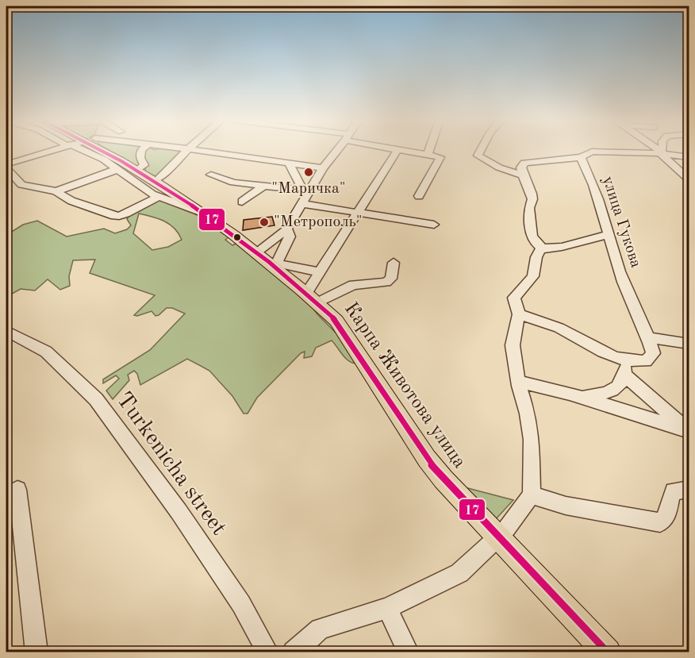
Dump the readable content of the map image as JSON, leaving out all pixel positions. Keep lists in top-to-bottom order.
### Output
{
  "streets": {
    "main road": ["Карпа Животова улица"],
    "street": ["улица Гукова", "Turkenicha street"]
  },
  "places": ["\"Маричка\"", "\"Метрополь\""],
  "lines": ["transit line 17"]
}
